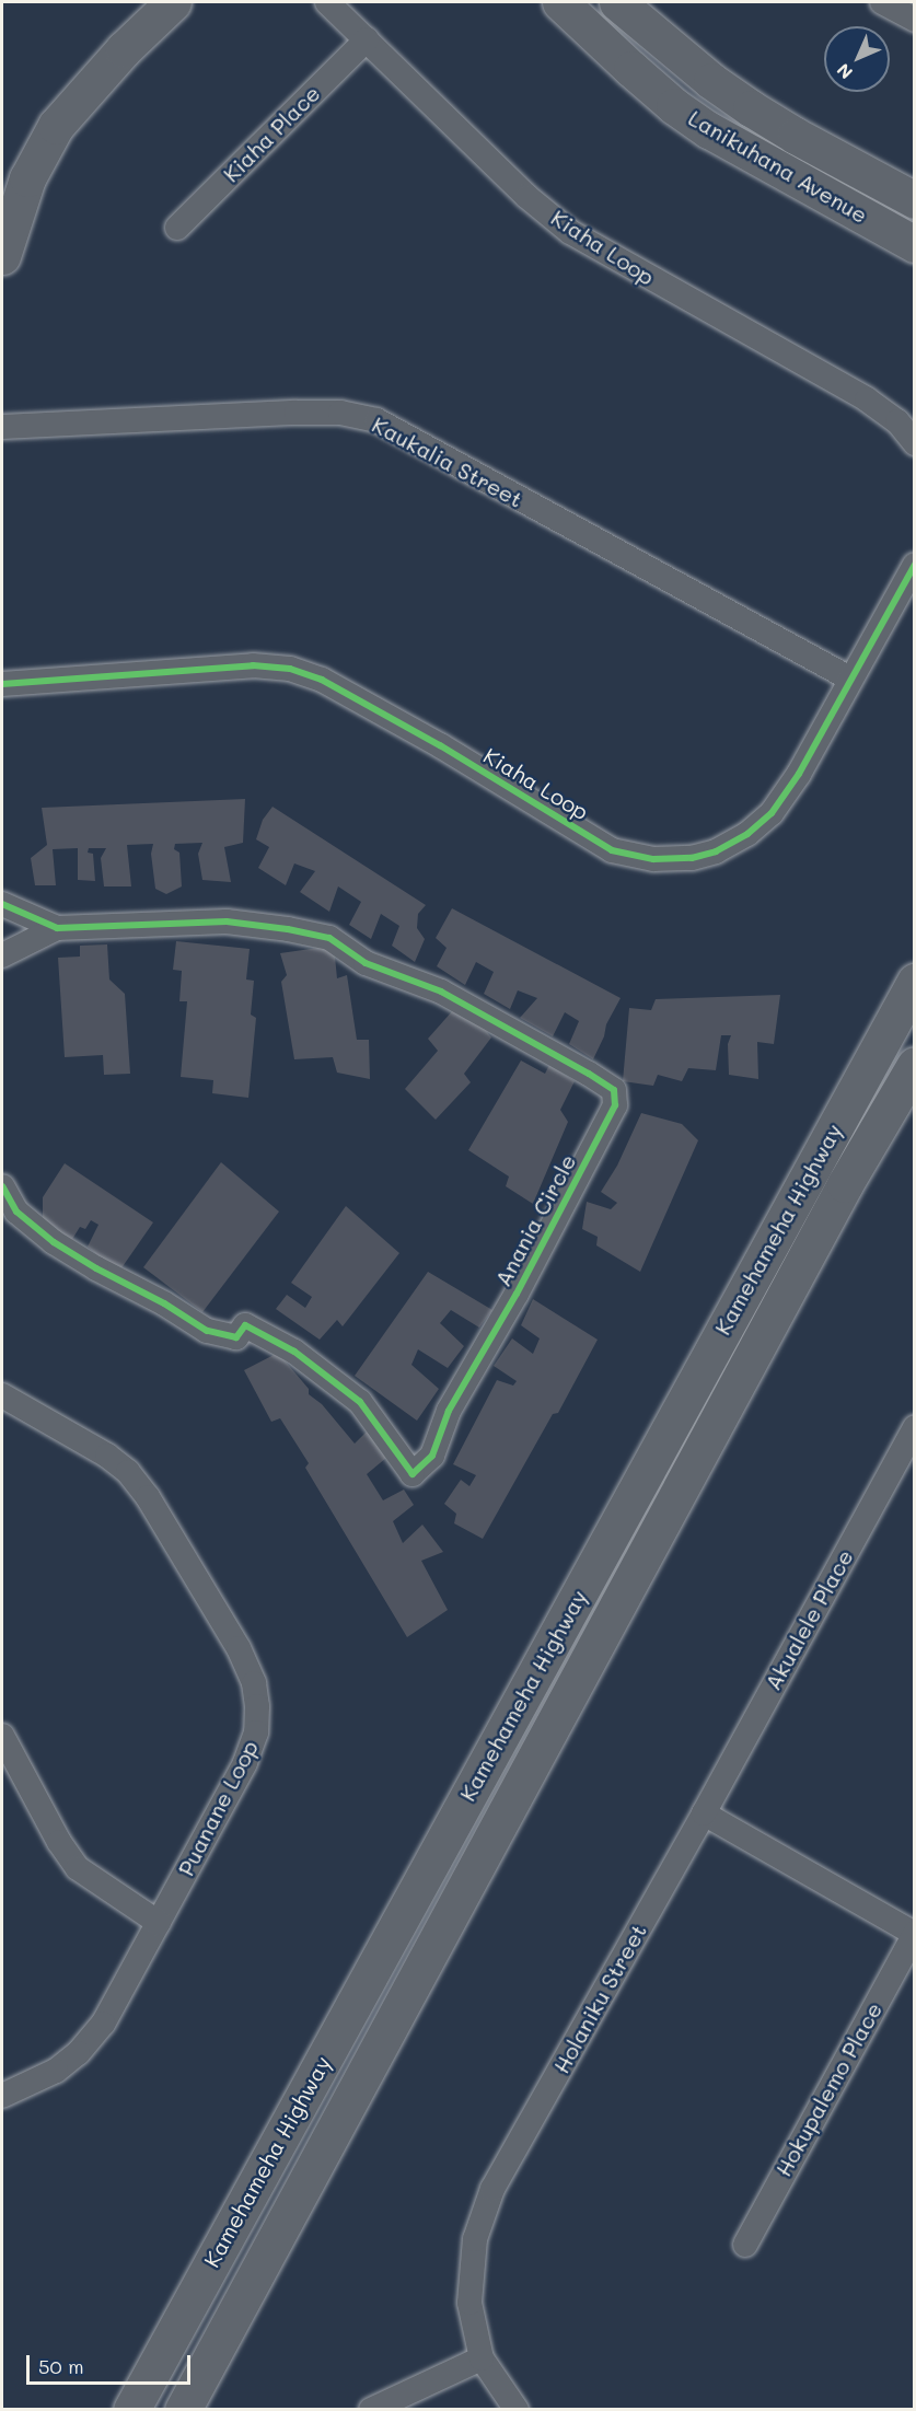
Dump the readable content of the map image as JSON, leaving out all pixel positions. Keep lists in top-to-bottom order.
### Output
{
  "streets": {
    "main road": ["Lanikuhana Avenue", "Kamehameha Highway"],
    "street": [
      "Kiaha Place",
      "Kiaha Loop",
      "Kaukalia Street",
      "Anania Circle",
      "Akualele Place",
      "Puanane Loop",
      "Holaniku Street",
      "Hokupalemo Place"
    ]
  },
  "crossings": [
    ["Kiaha Place", "Kiaha Loop"],
    ["Kiaha Loop", "Kaukalia Street"],
    ["Akualele Place", "Holaniku Street"]
  ],
  "scale_bar": "50 m",
  "north": "bottom left"
}
